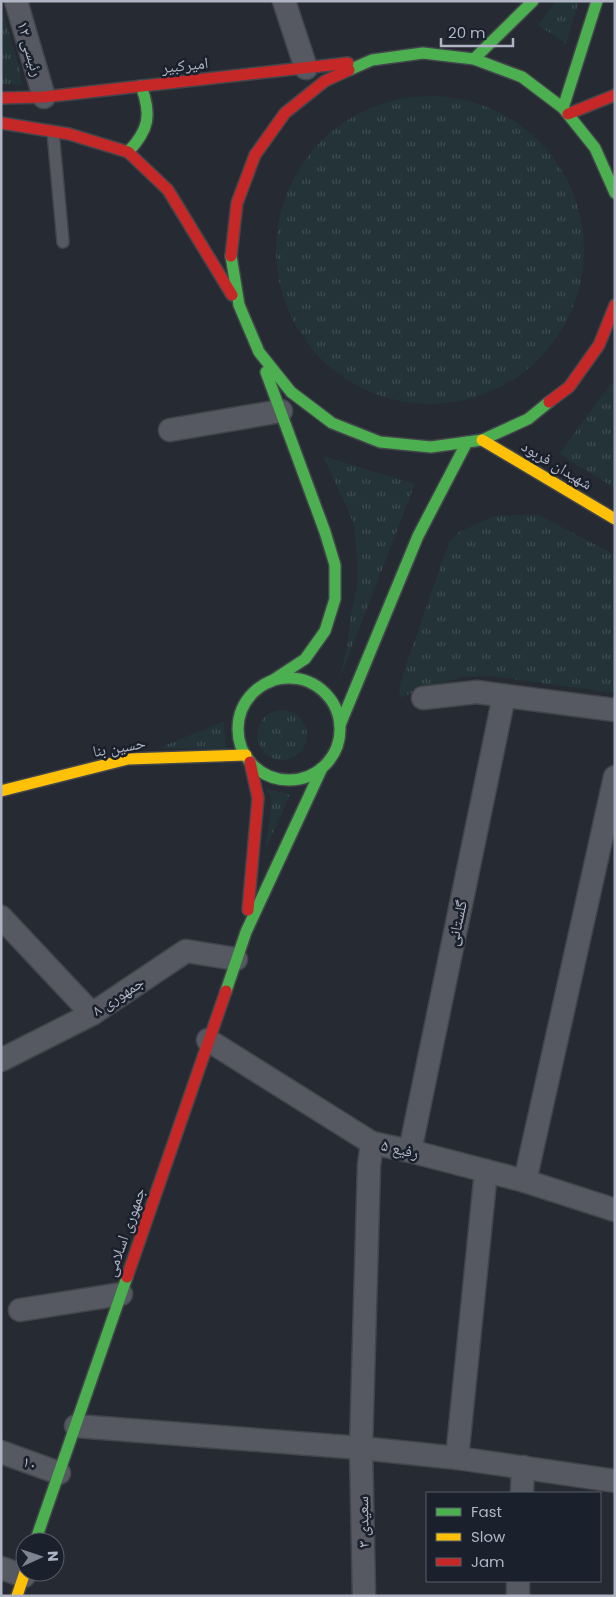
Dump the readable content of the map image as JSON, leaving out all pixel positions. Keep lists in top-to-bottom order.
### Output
{
  "streets": {
    "street": [
      "رئیسی ۱۲",
      "امیرکبیر",
      "شهيدان فربود",
      "حسین بنا",
      "گلستانی",
      "جمهوری ۸",
      "رفیع ۵",
      "جمهوری اسلامی",
      "۱۰",
      "سعیدی ۳"
    ]
  },
  "crossings": [
    ["رئیسی ۱۲", "امیرکبیر"],
    ["گلستانی", "رفیع ۵"],
    ["جمهوری ۸", "جمهوری اسلامی"],
    ["رفیع ۵", "جمهوری اسلامی"],
    ["رفیع ۵", "سعیدی ۳"],
    ["جمهوری اسلامی", "۱۰"]
  ],
  "legend": ["Fast", "Slow", "Jam"],
  "scale_bar": "20 m",
  "north": "right"
}
